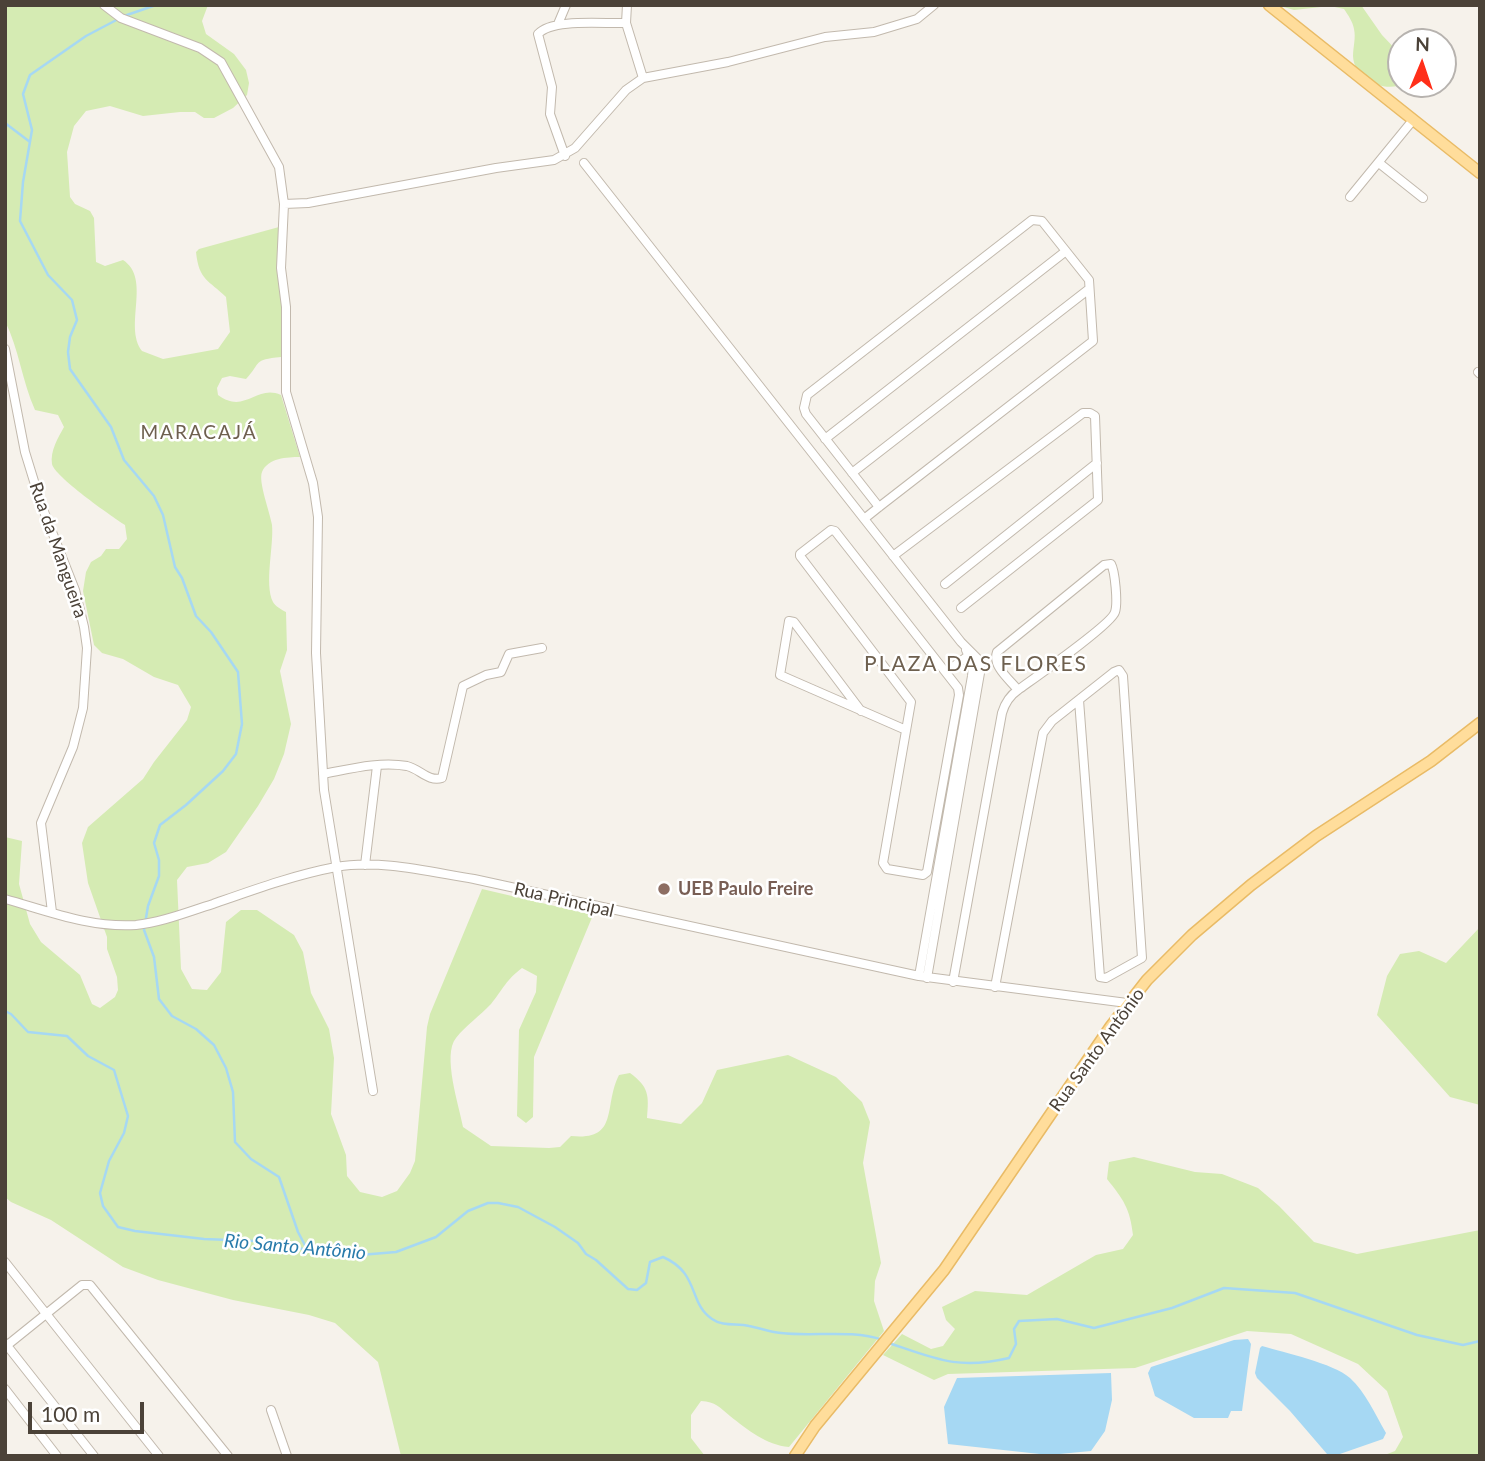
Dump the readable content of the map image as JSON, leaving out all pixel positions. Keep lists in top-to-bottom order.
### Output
{
  "streets": {
    "main road": ["Rua Santo Antônio"],
    "street": ["Rua da Mangueira", "Rua Principal"]
  },
  "crossings": [
    ["Rua da Mangueira", "Rua Principal"],
    ["Rua Principal", "Rua Santo Antônio"]
  ],
  "districts": ["MARACAJÁ", "PLAZA DAS FLORES"],
  "water": ["Rio Santo Antônio"],
  "places": ["UEB Paulo Freire"],
  "scale_bar": "100 m",
  "north": "top"
}
